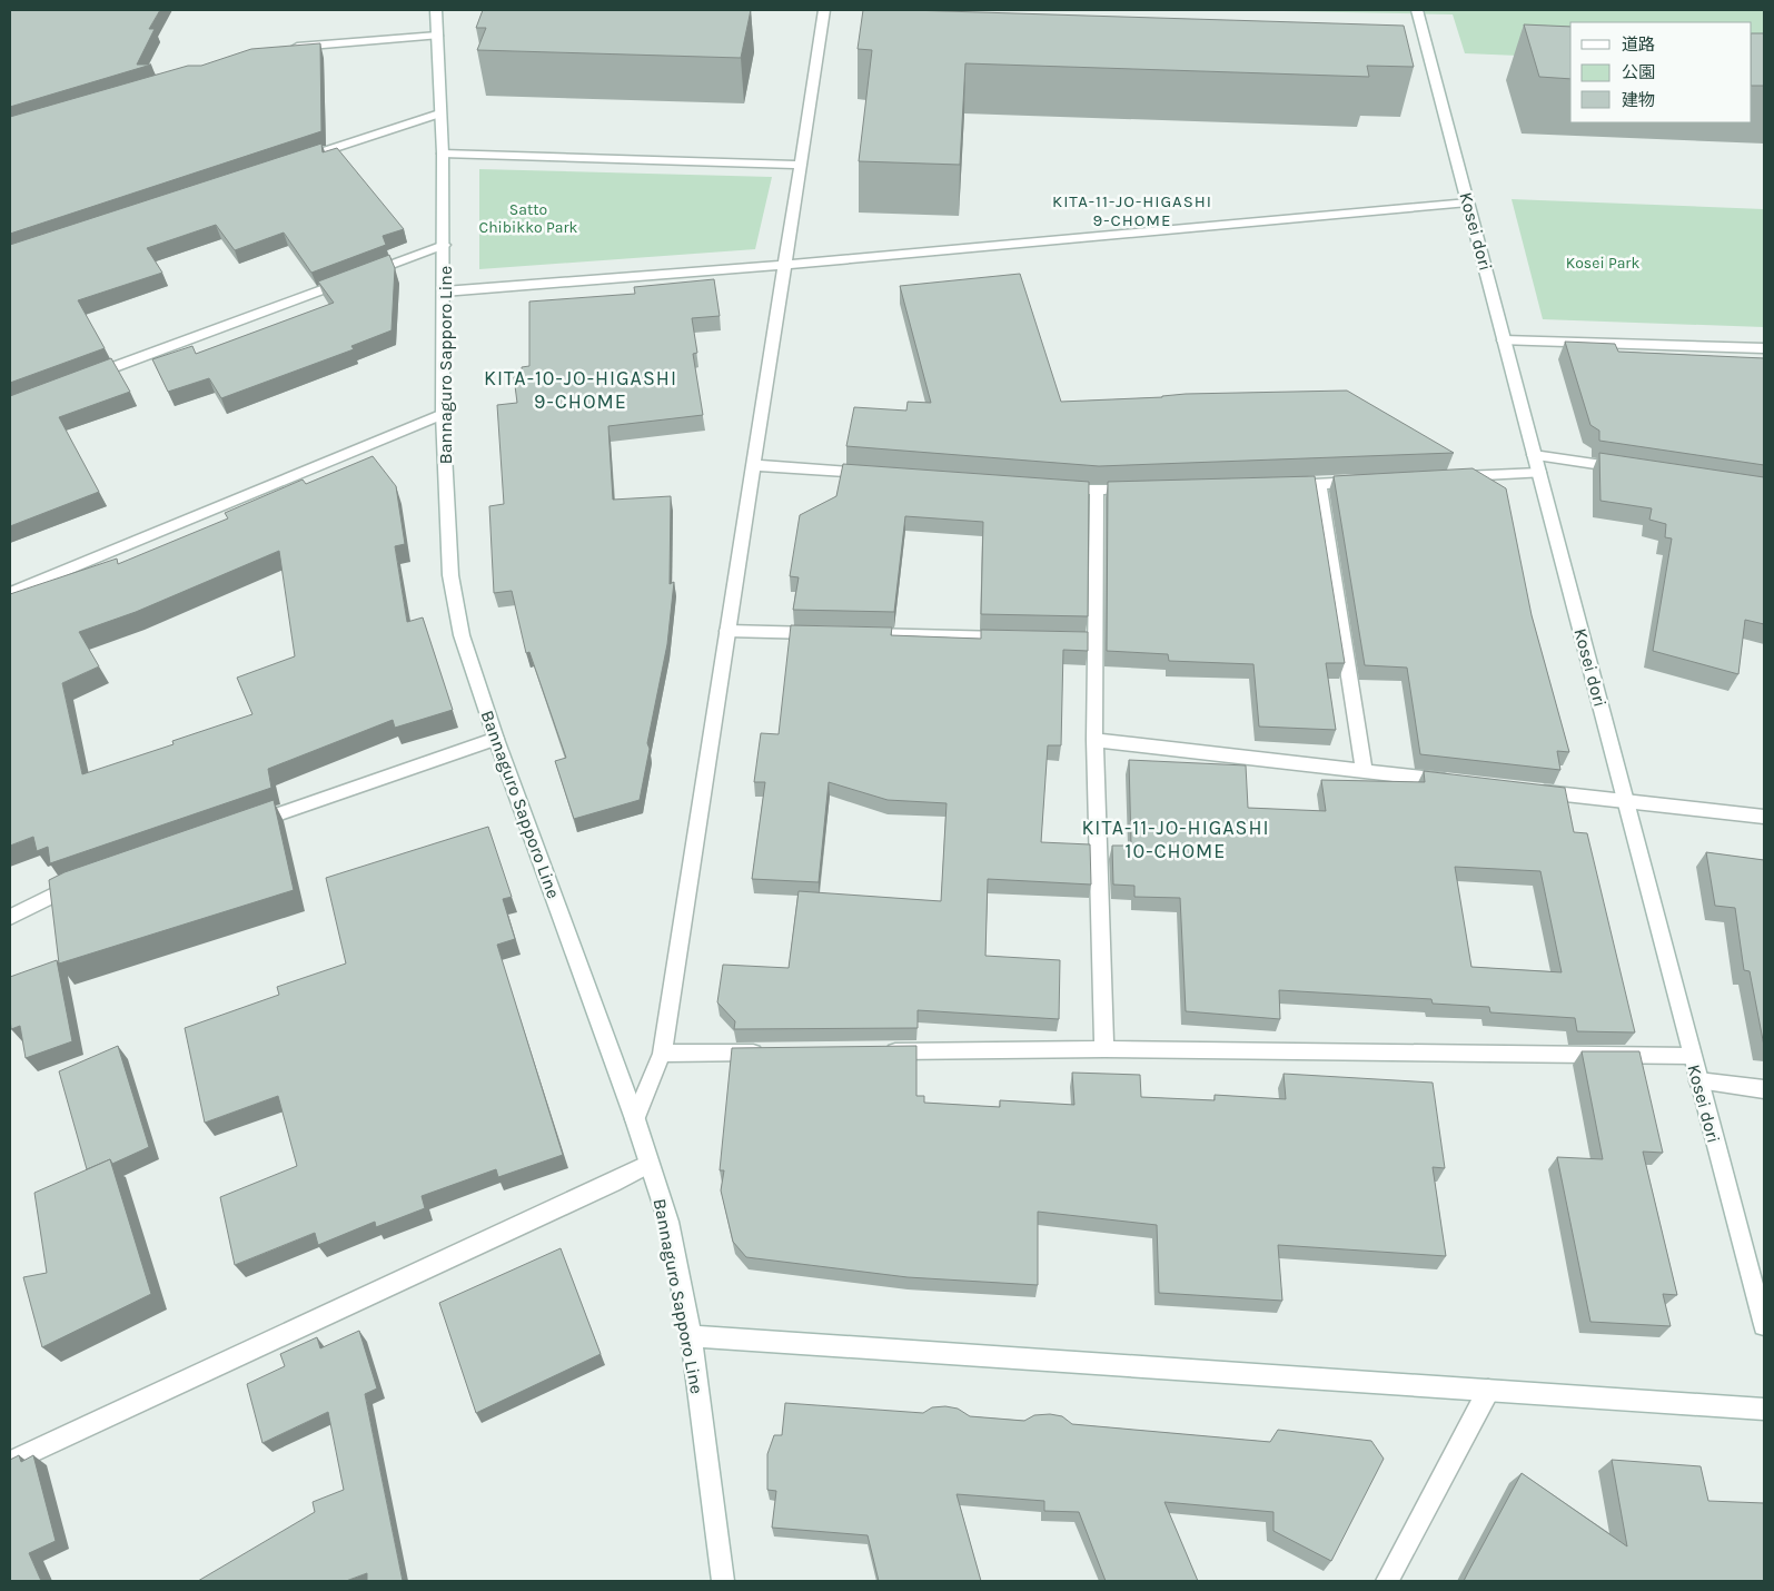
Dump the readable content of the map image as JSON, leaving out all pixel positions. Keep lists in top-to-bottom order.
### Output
{
  "streets": {
    "street": ["Kosei dori", "Bannaguro Sapporo Line"]
  },
  "districts": ["KITA-11-JO-HIGASHI 9-CHOME", "KITA-10-JO-HIGASHI 9-CHOME", "KITA-11-JO-HIGASHI 10-CHOME"],
  "parks": ["Satto Chibikko Park", "Kosei Park"],
  "legend": ["道路", "公園", "建物"]
}
